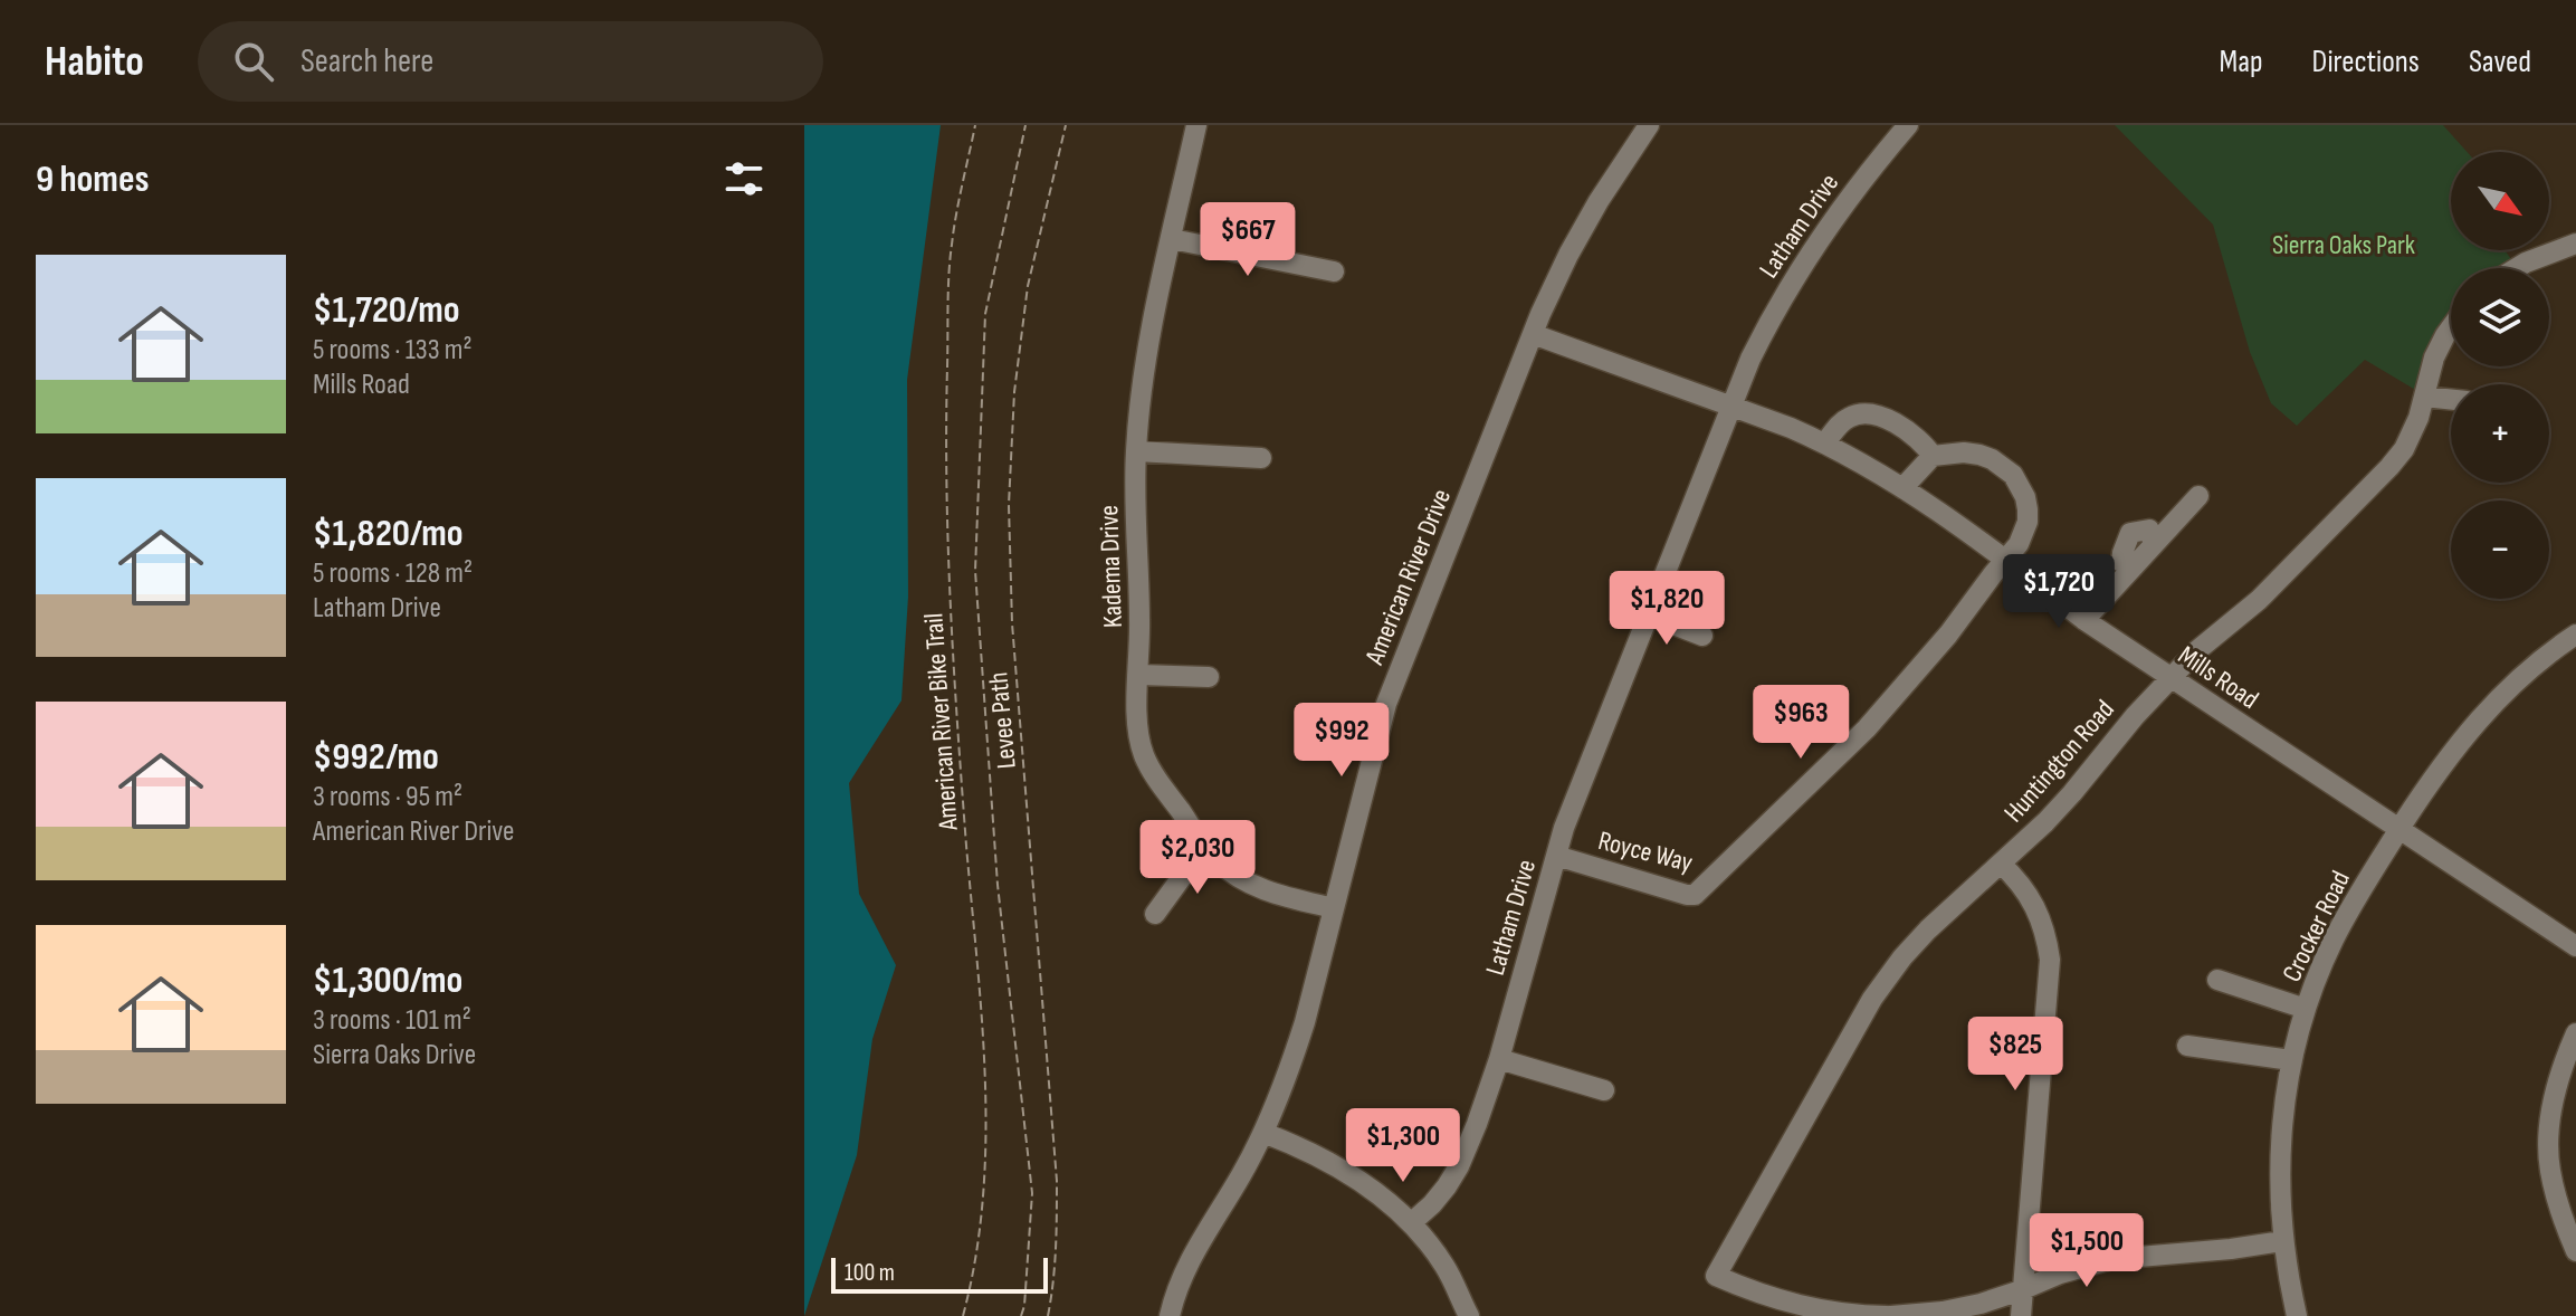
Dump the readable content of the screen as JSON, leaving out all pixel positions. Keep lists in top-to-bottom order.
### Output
{
  "streets": {
    "street": [
      "Latham Drive",
      "Kadema Drive",
      "American River Drive",
      "Mills Road",
      "Huntington Road",
      "Royce Way",
      "Crocker Road"
    ],
    "path": ["Levee Path", "American River Bike Trail"]
  },
  "crossings": [
    ["Latham Drive", "Mills Road"],
    ["Latham Drive", "Royce Way"],
    ["Kadema Drive", "American River Drive"],
    ["American River Drive", "Mills Road"],
    ["Mills Road", "Huntington Road"],
    ["Mills Road", "Royce Way"],
    ["Mills Road", "Crocker Road"]
  ],
  "parks": ["Sierra Oaks Park"],
  "scale_bar": "100 m",
  "north": "bottom right",
  "page": {
    "header": "Habito",
    "search": "Search here",
    "nav": ["Map", "Directions", "Saved"],
    "heading": "9 homes",
    "map_buttons": ["+", "−"],
    "price": [
      "$667",
      "$1,720",
      "$1,820",
      "$963",
      "$992",
      "$2,030",
      "$825",
      "$1,300",
      "$1,500"
    ],
    "list": [
      {
        "name": "$1,720/mo",
        "note": "5 rooms · 133 m² · Mills Road"
      },
      {
        "name": "$1,820/mo",
        "note": "5 rooms · 128 m² · Latham Drive"
      },
      {
        "name": "$992/mo",
        "note": "3 rooms · 95 m² · American River Drive"
      },
      {
        "name": "$1,300/mo",
        "note": "3 rooms · 101 m² · Sierra Oaks Drive"
      }
    ],
    "scale": "100 m"
  }
}
